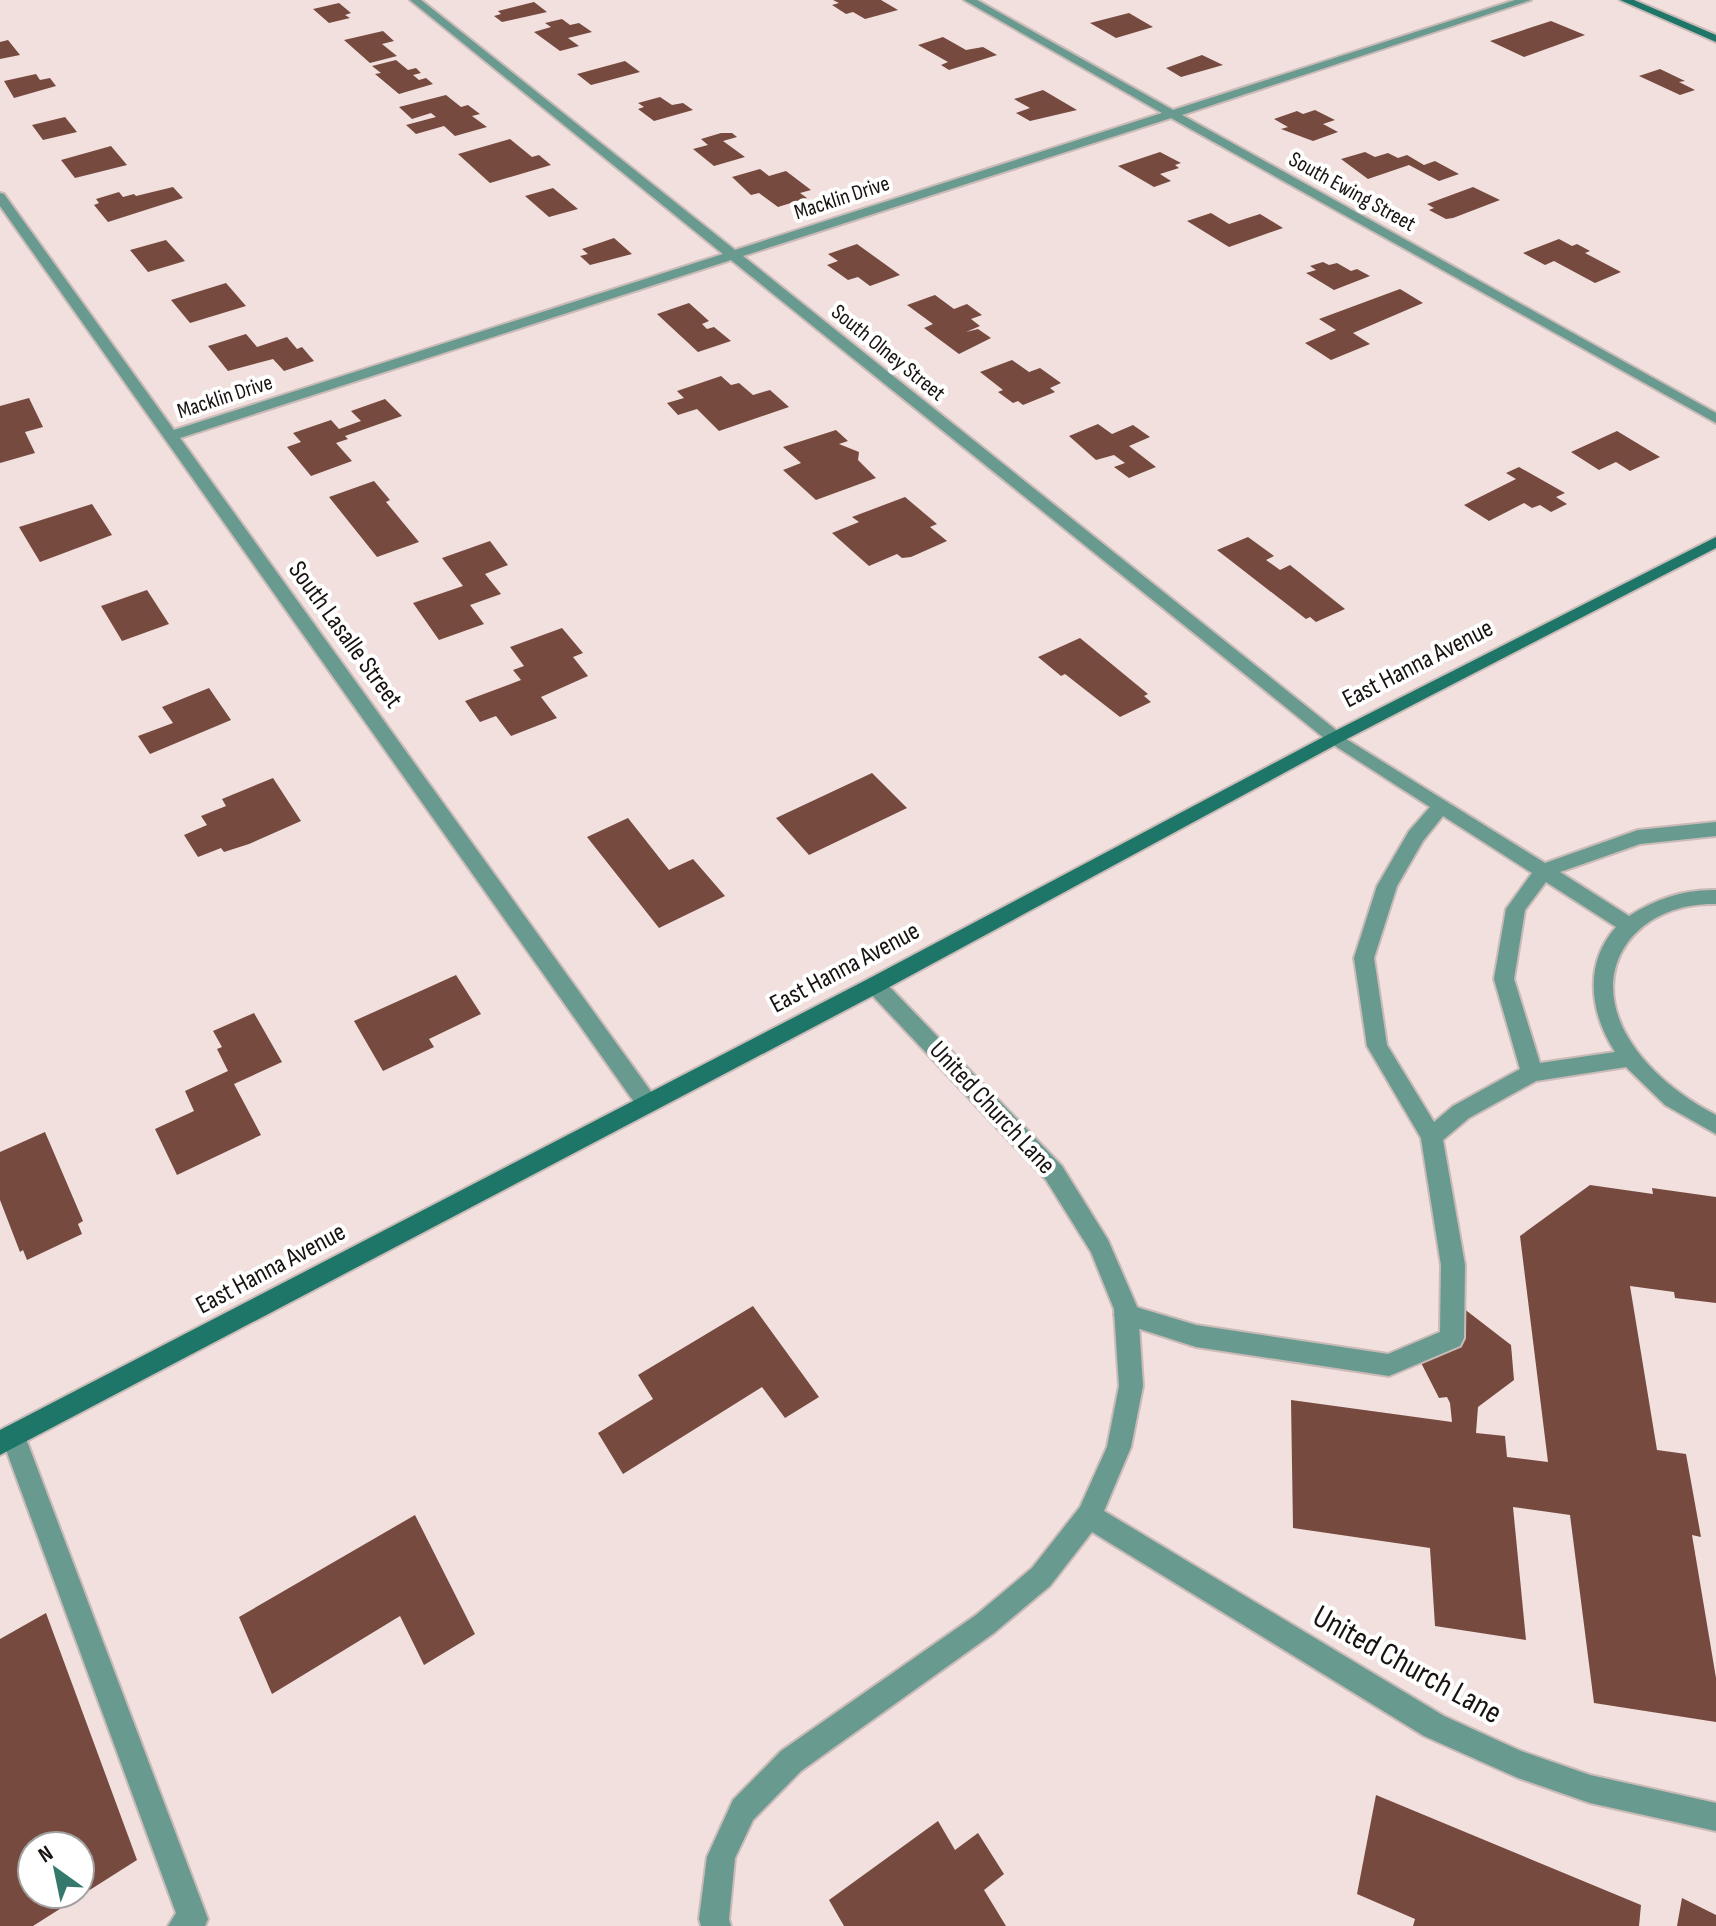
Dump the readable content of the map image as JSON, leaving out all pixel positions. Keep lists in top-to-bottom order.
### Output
{
  "streets": {
    "main road": ["East Hanna Avenue"],
    "street": [
      "South Ewing Street",
      "Macklin Drive",
      "South Olney Street",
      "South Lasalle Street",
      "United Church Lane"
    ]
  },
  "crossings": [
    ["South Ewing Street", "Macklin Drive"],
    ["Macklin Drive", "South Olney Street"],
    ["Macklin Drive", "South Lasalle Street"],
    ["South Olney Street", "East Hanna Avenue"],
    ["South Lasalle Street", "East Hanna Avenue"],
    ["East Hanna Avenue", "United Church Lane"]
  ],
  "north": "top left"
}
